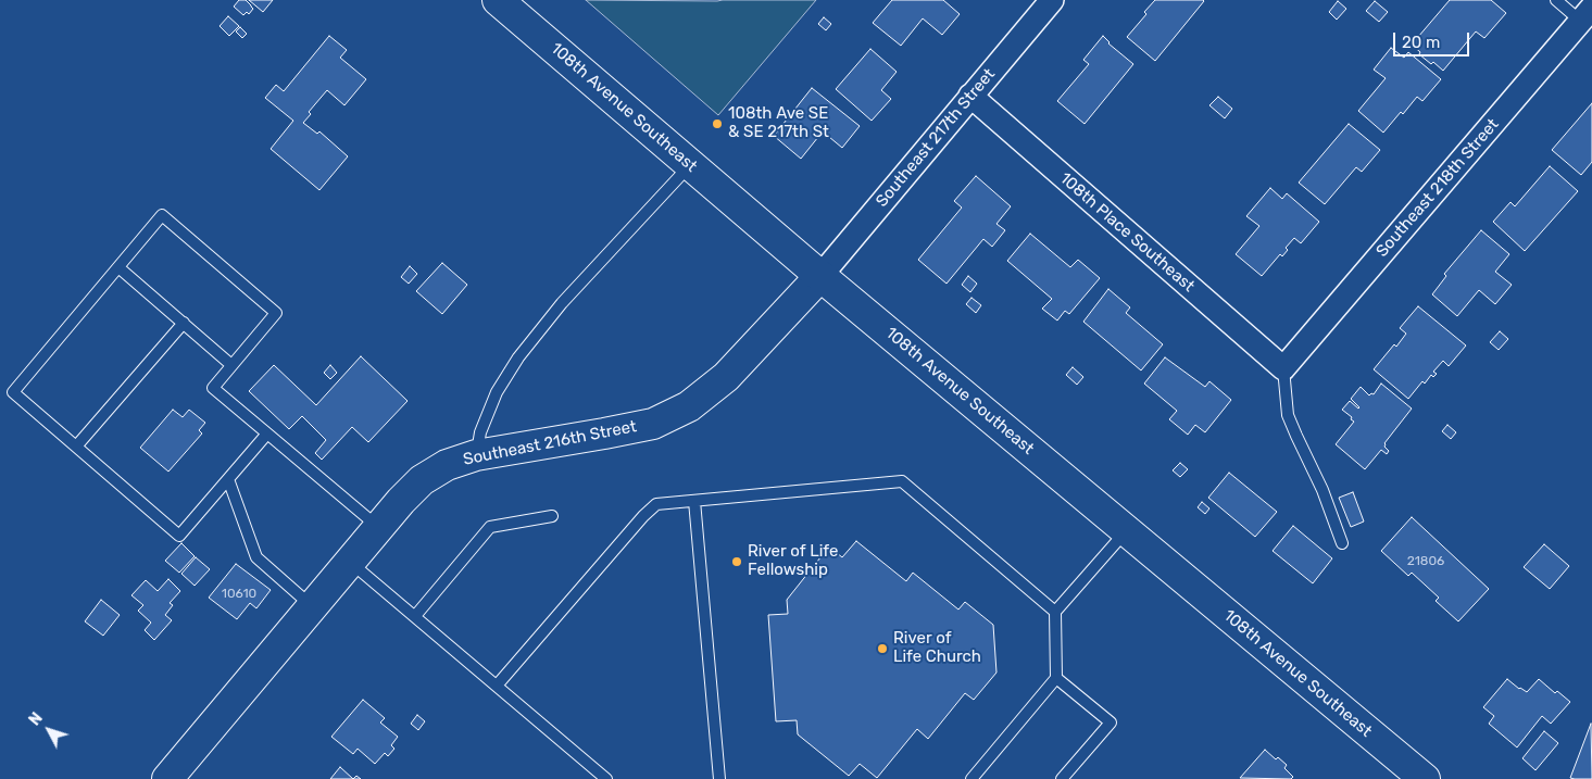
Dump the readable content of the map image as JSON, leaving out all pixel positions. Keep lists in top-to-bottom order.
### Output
{
  "streets": {
    "main road": ["108th Avenue Southeast", "Southeast 216th Street"],
    "street": ["Southeast 217th Street", "Southeast 218th Street", "108th Place Southeast"]
  },
  "crossings": [
    ["108th Avenue Southeast", "Southeast 217th Street"],
    ["108th Avenue Southeast", "Southeast 216th Street"],
    ["Southeast 217th Street", "108th Place Southeast"],
    ["Southeast 217th Street", "Southeast 216th Street"],
    ["Southeast 218th Street", "108th Place Southeast"]
  ],
  "places": ["108th Ave SE & SE 217th St", "River of Life Fellowship", "River of Life Church"],
  "house_numbers": ["21806", "10610"],
  "scale_bar": "20 m",
  "north": "top left"
}
